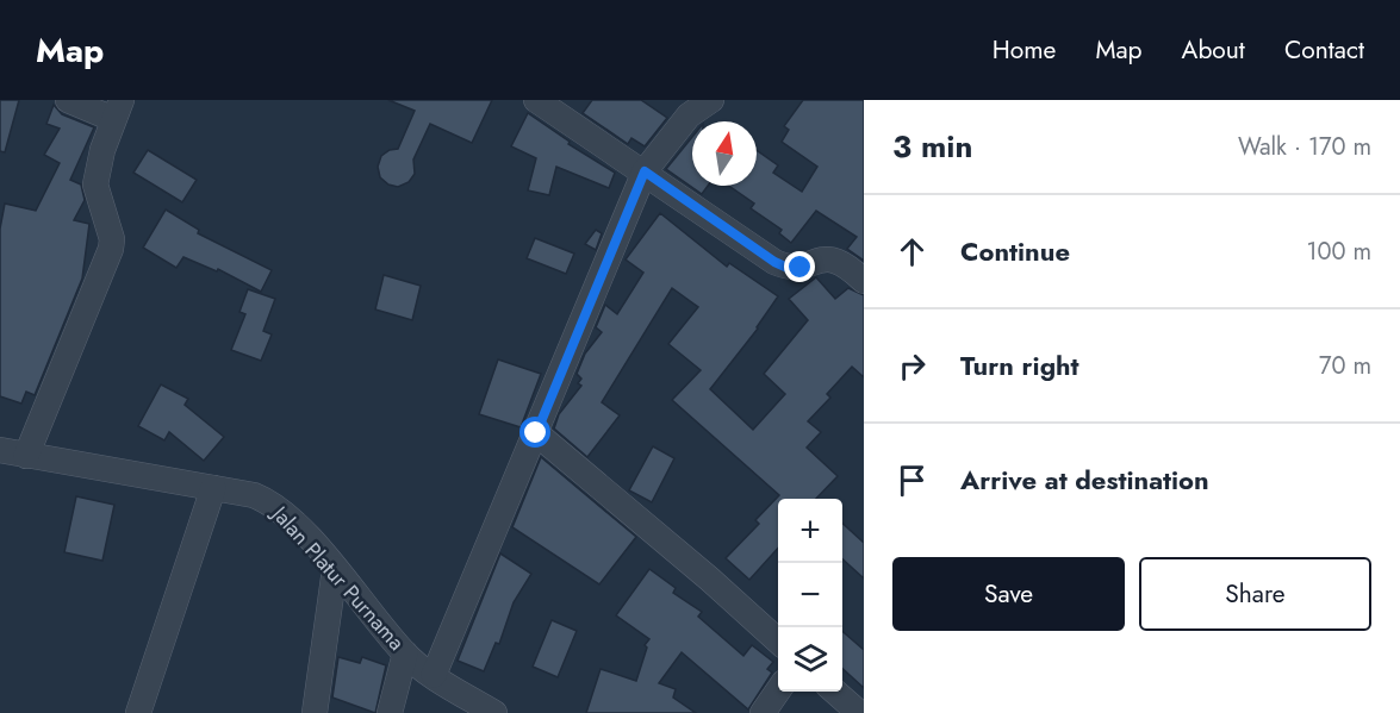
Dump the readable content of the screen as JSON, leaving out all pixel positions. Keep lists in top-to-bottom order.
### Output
{
  "streets": {
    "street": ["Jalan Platur Purnama"]
  },
  "north": "top",
  "page": {
    "header": "Map",
    "nav": [
      "Home",
      "Map",
      "About",
      "Contact"
    ],
    "heading": ["3 min", "Walk · 170 m"],
    "list": [
      ["Continue", "100 m"],
      ["Turn right", "70 m"],
      "Arrive at destination"
    ],
    "map_buttons": ["+", "−"],
    "buttons": ["Save", "Share"]
  }
}
